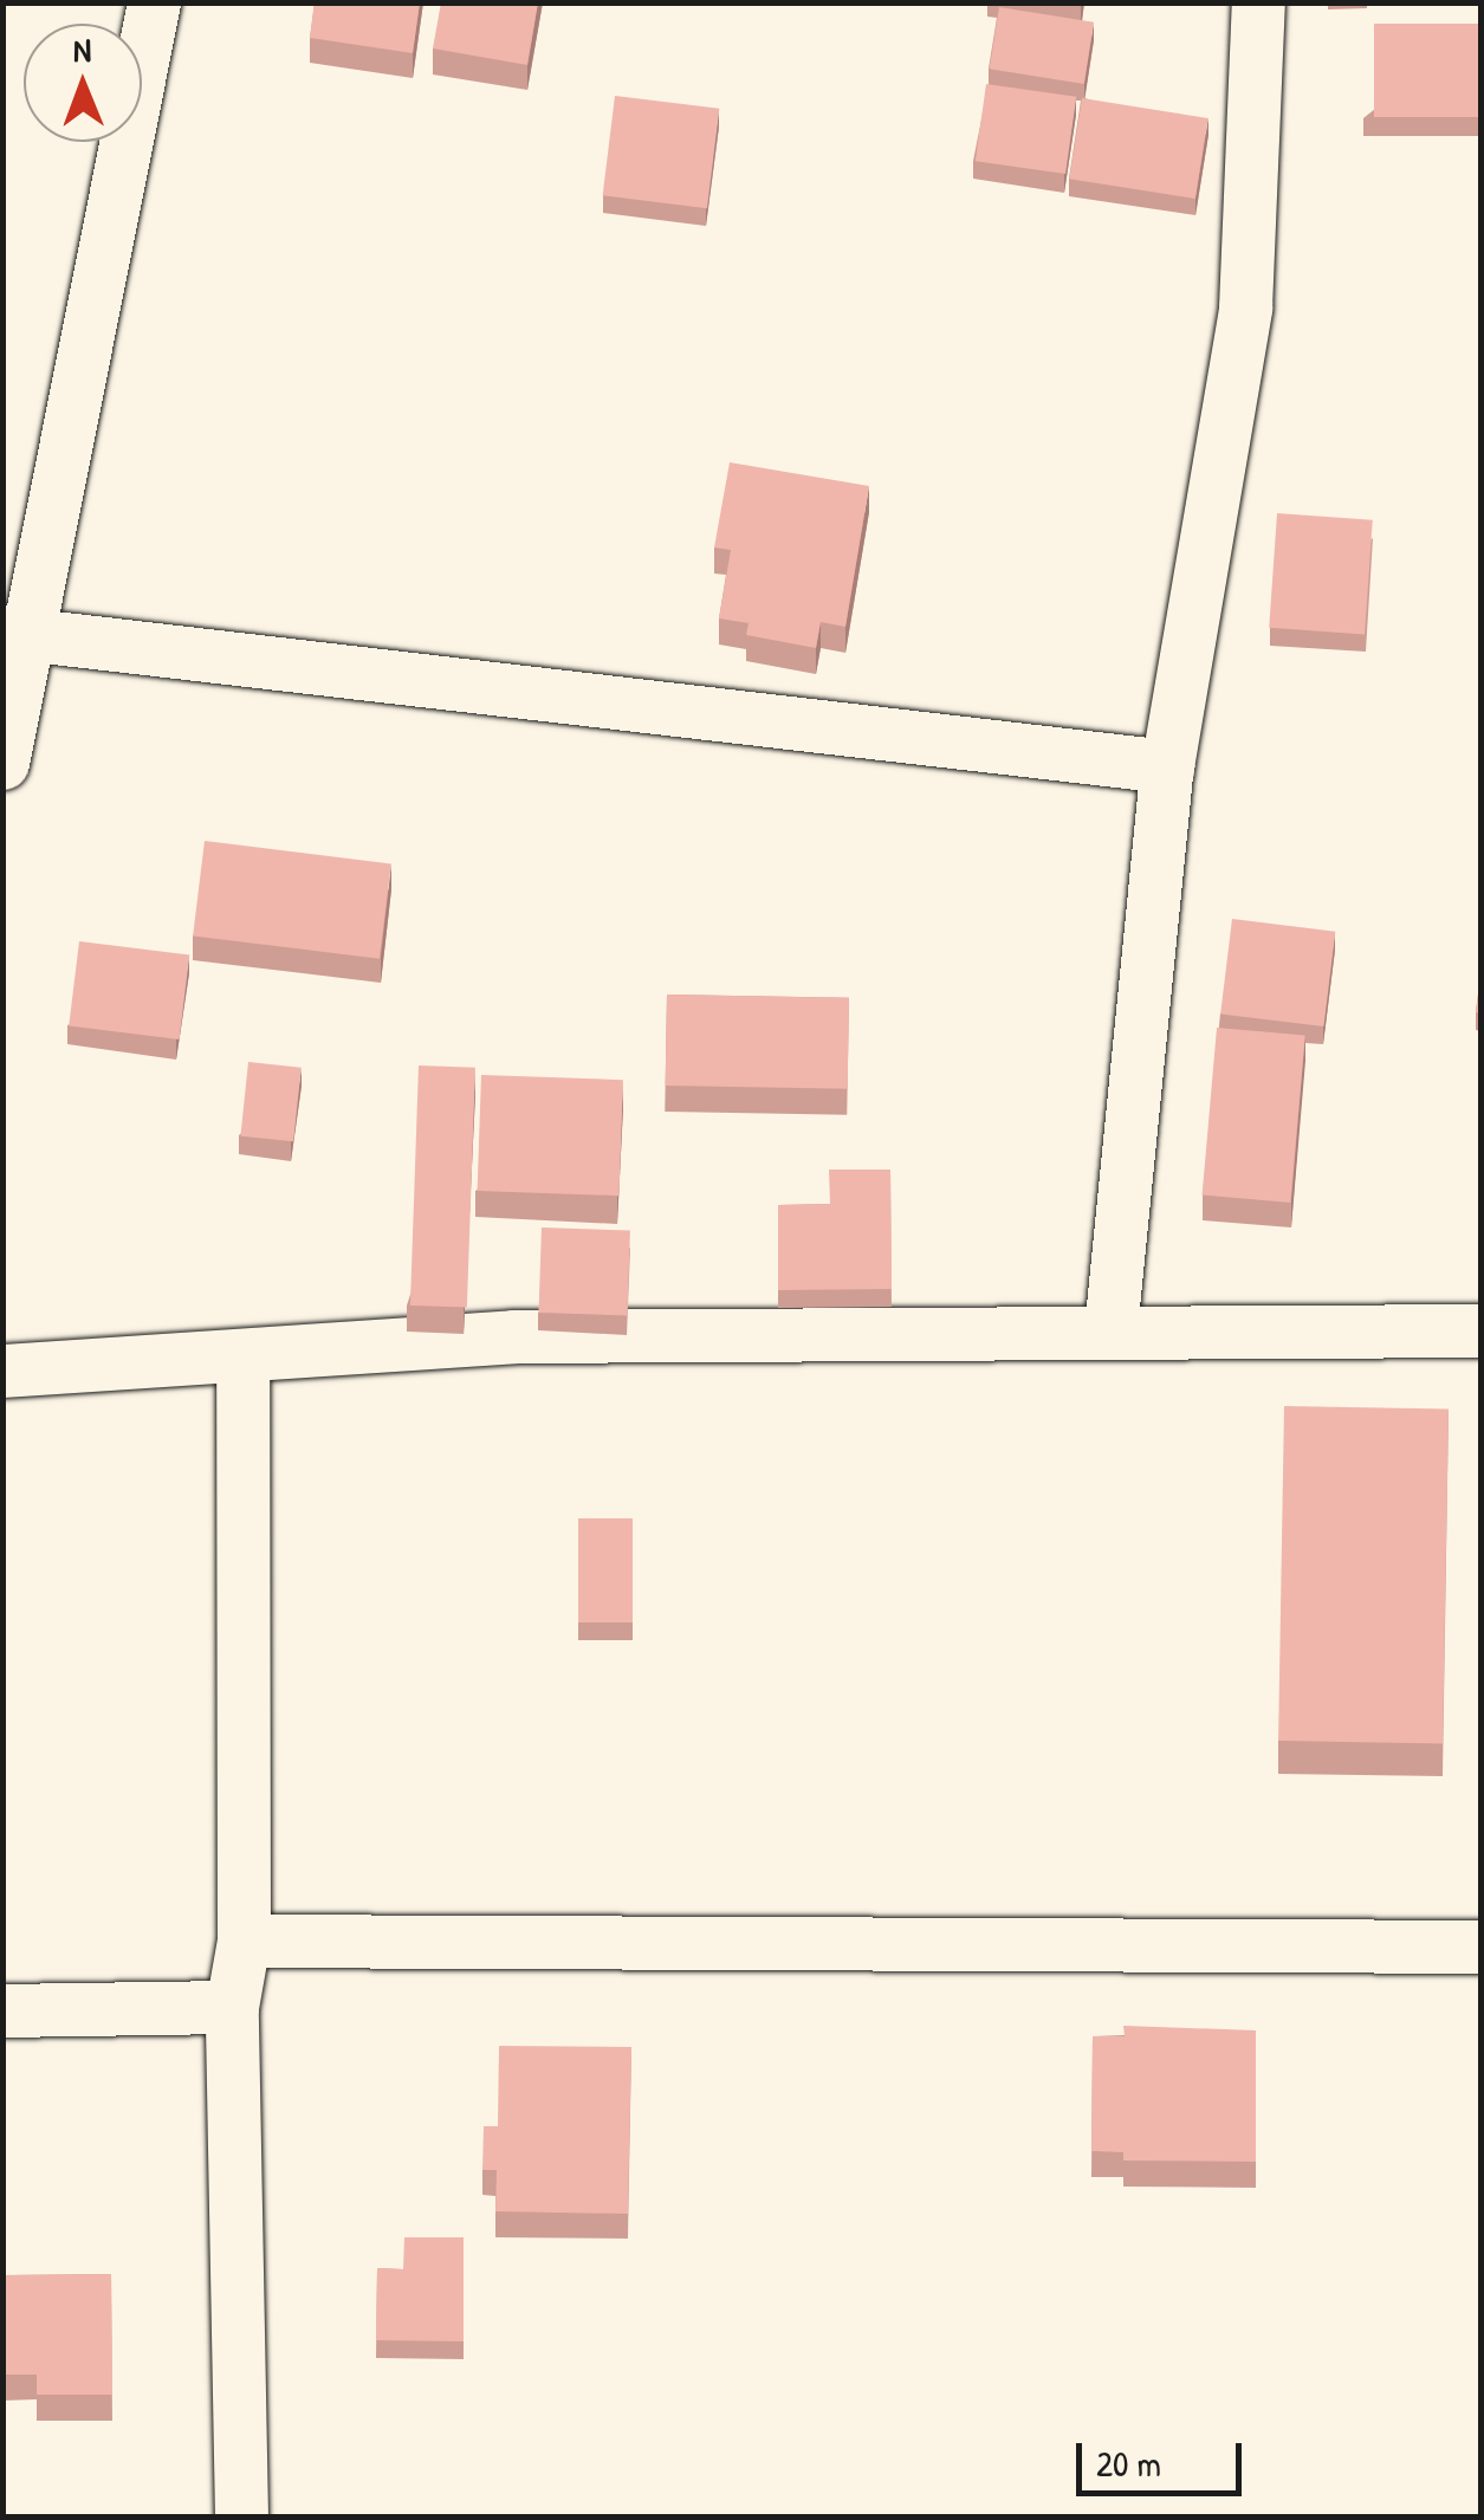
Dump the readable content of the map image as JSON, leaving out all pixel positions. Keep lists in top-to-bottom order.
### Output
{
  "scale_bar": "20 m",
  "north": "top"
}
